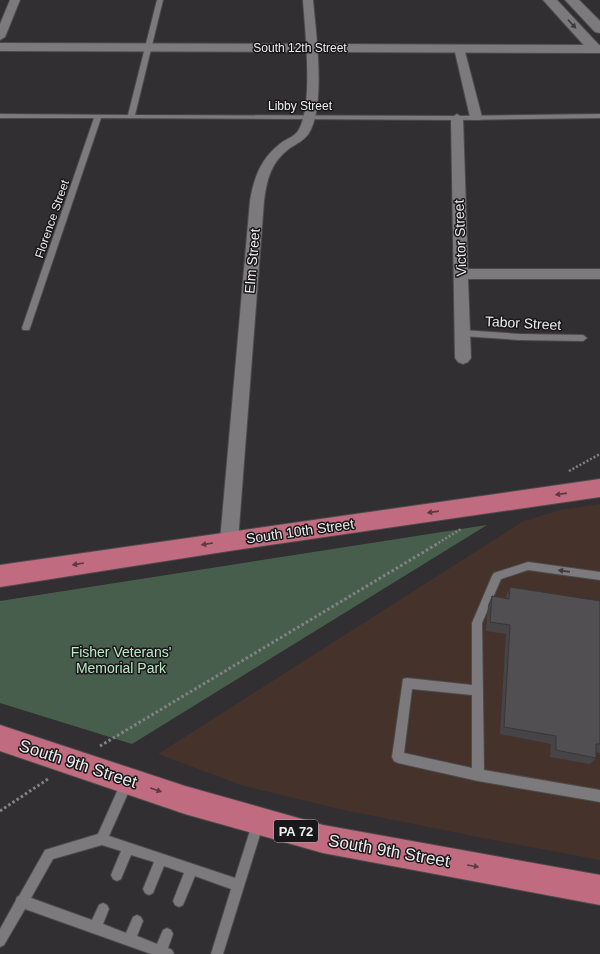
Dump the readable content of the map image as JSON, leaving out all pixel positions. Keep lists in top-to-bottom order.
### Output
{
  "streets": {
    "highway": ["South 10th Street", "South 9th Street", "PA 72"],
    "main road": ["South 12th Street"],
    "street": ["Victor Street", "Elm Street"],
    "lane": ["Libby Street", "Florence Street", "Tabor Street"]
  },
  "crossings": [
    ["South 12th Street", "Elm Street"],
    ["Libby Street", "Florence Street"],
    ["Libby Street", "Victor Street"],
    ["Libby Street", "Elm Street"],
    ["Victor Street", "Tabor Street"],
    ["Elm Street", "South 10th Street"]
  ],
  "one_way": ["South 10th Street", "South 9th Street"],
  "parks": ["Fisher Veterans' Memorial Park"]
}
